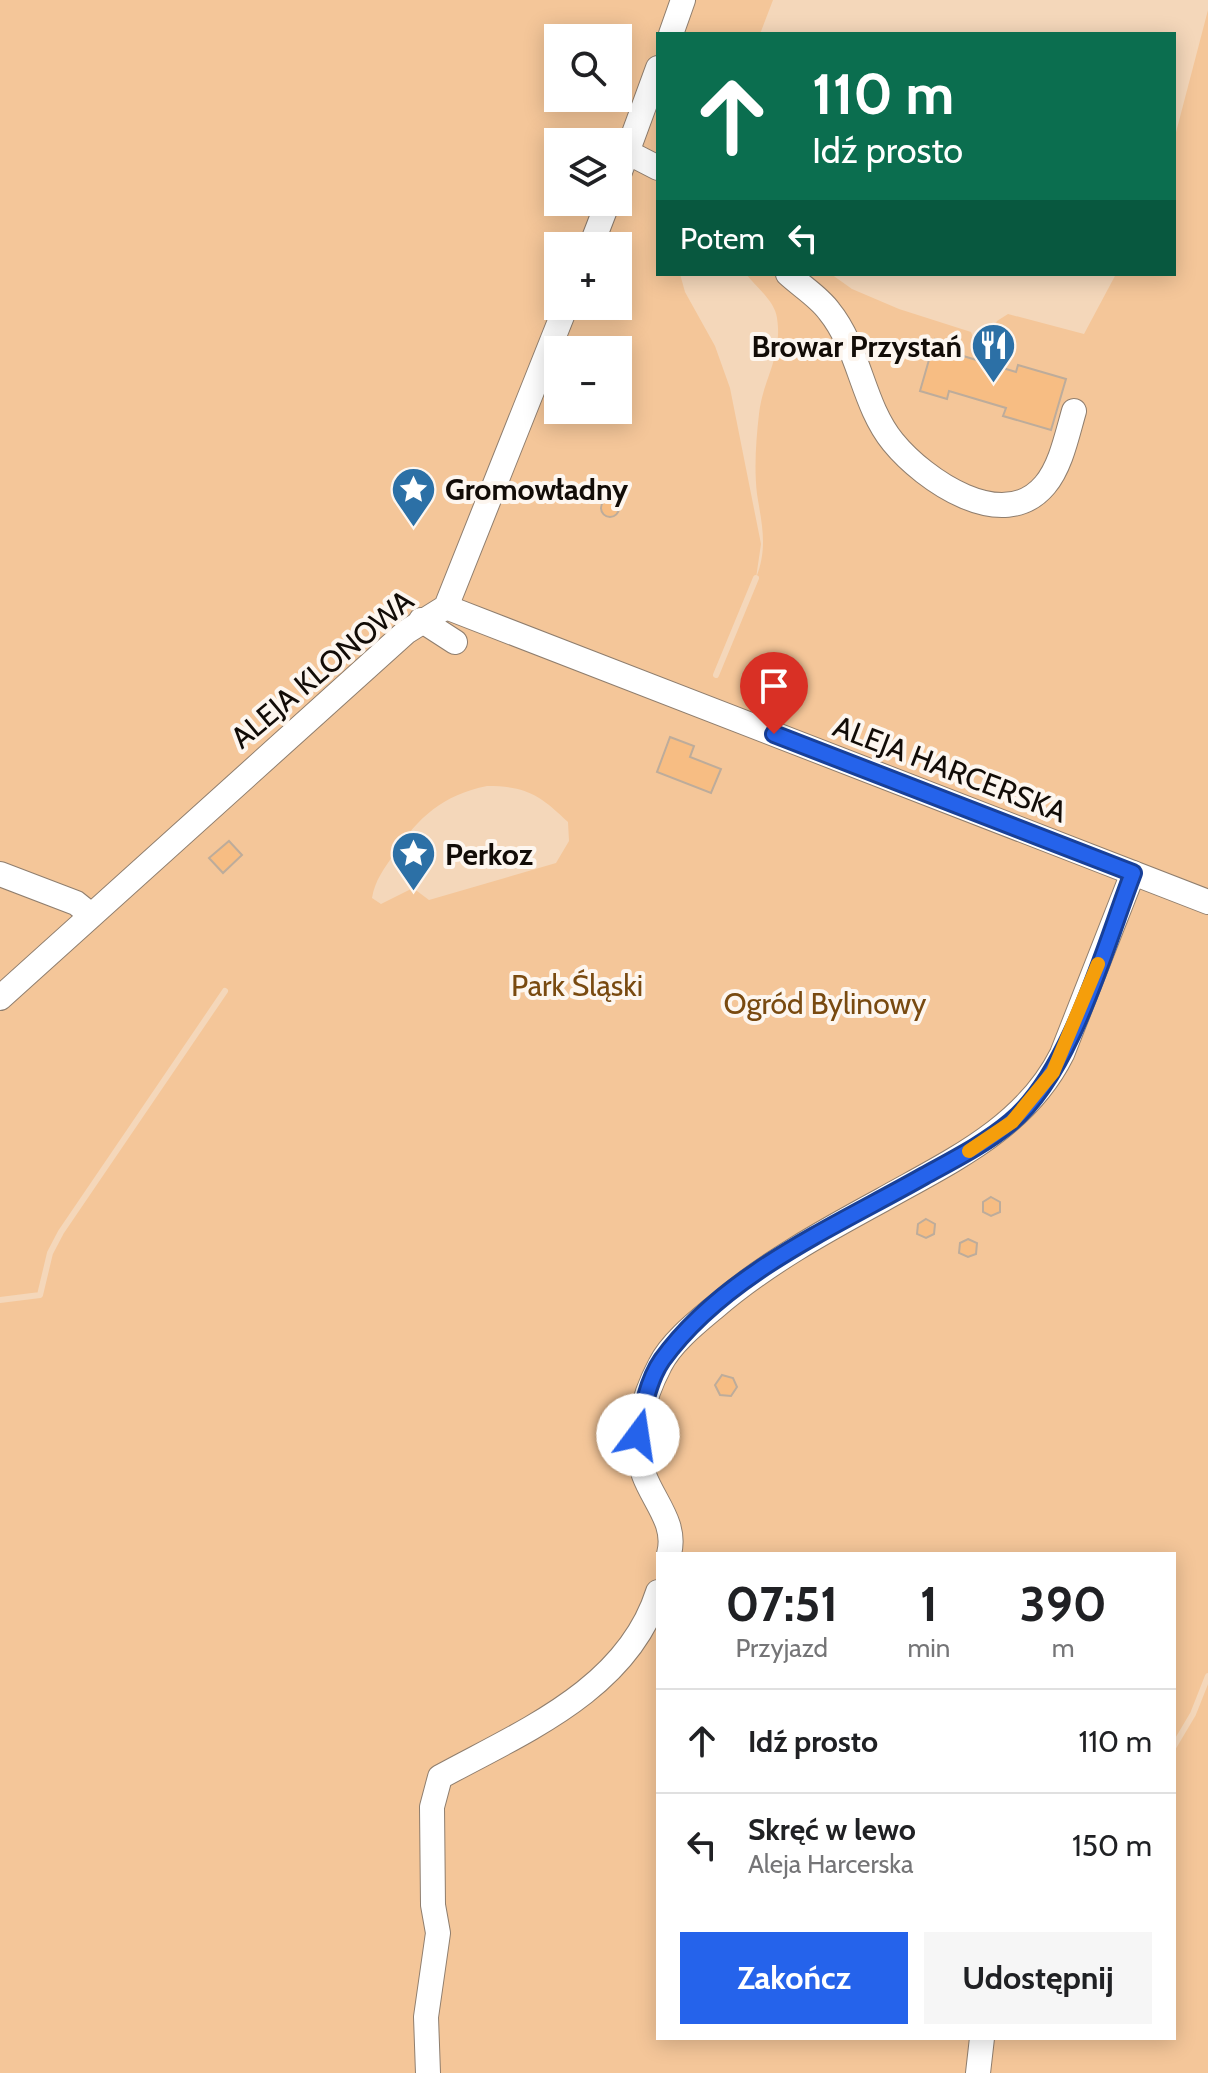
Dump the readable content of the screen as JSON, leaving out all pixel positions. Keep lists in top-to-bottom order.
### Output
{
  "streets": {
    "street": ["ALEJA KLONOWA", "ALEJA HARCERSKA"]
  },
  "crossings": [
    ["ALEJA KLONOWA", "ALEJA HARCERSKA"]
  ],
  "parks": ["Park Śląski", "Ogród Bylinowy"],
  "places": {
    "restaurant": ["Browar Przystań"],
    "place": ["Gromowładny", "Perkoz"]
  },
  "page": {
    "map_buttons": ["+", "−"],
    "turn": ["110 m", "Idź prosto"],
    "then": "Potem",
    "eta": [
      "07:51",
      "Przyjazd",
      "1",
      "min",
      "390",
      "m"
    ],
    "list": [
      {
        "name": "Idź prosto",
        "value": "110 m"
      },
      {
        "name": "Skręć w lewo",
        "note": "Aleja Harcerska",
        "value": "150 m"
      }
    ],
    "buttons": ["Zakończ", "Udostępnij"]
  }
}
